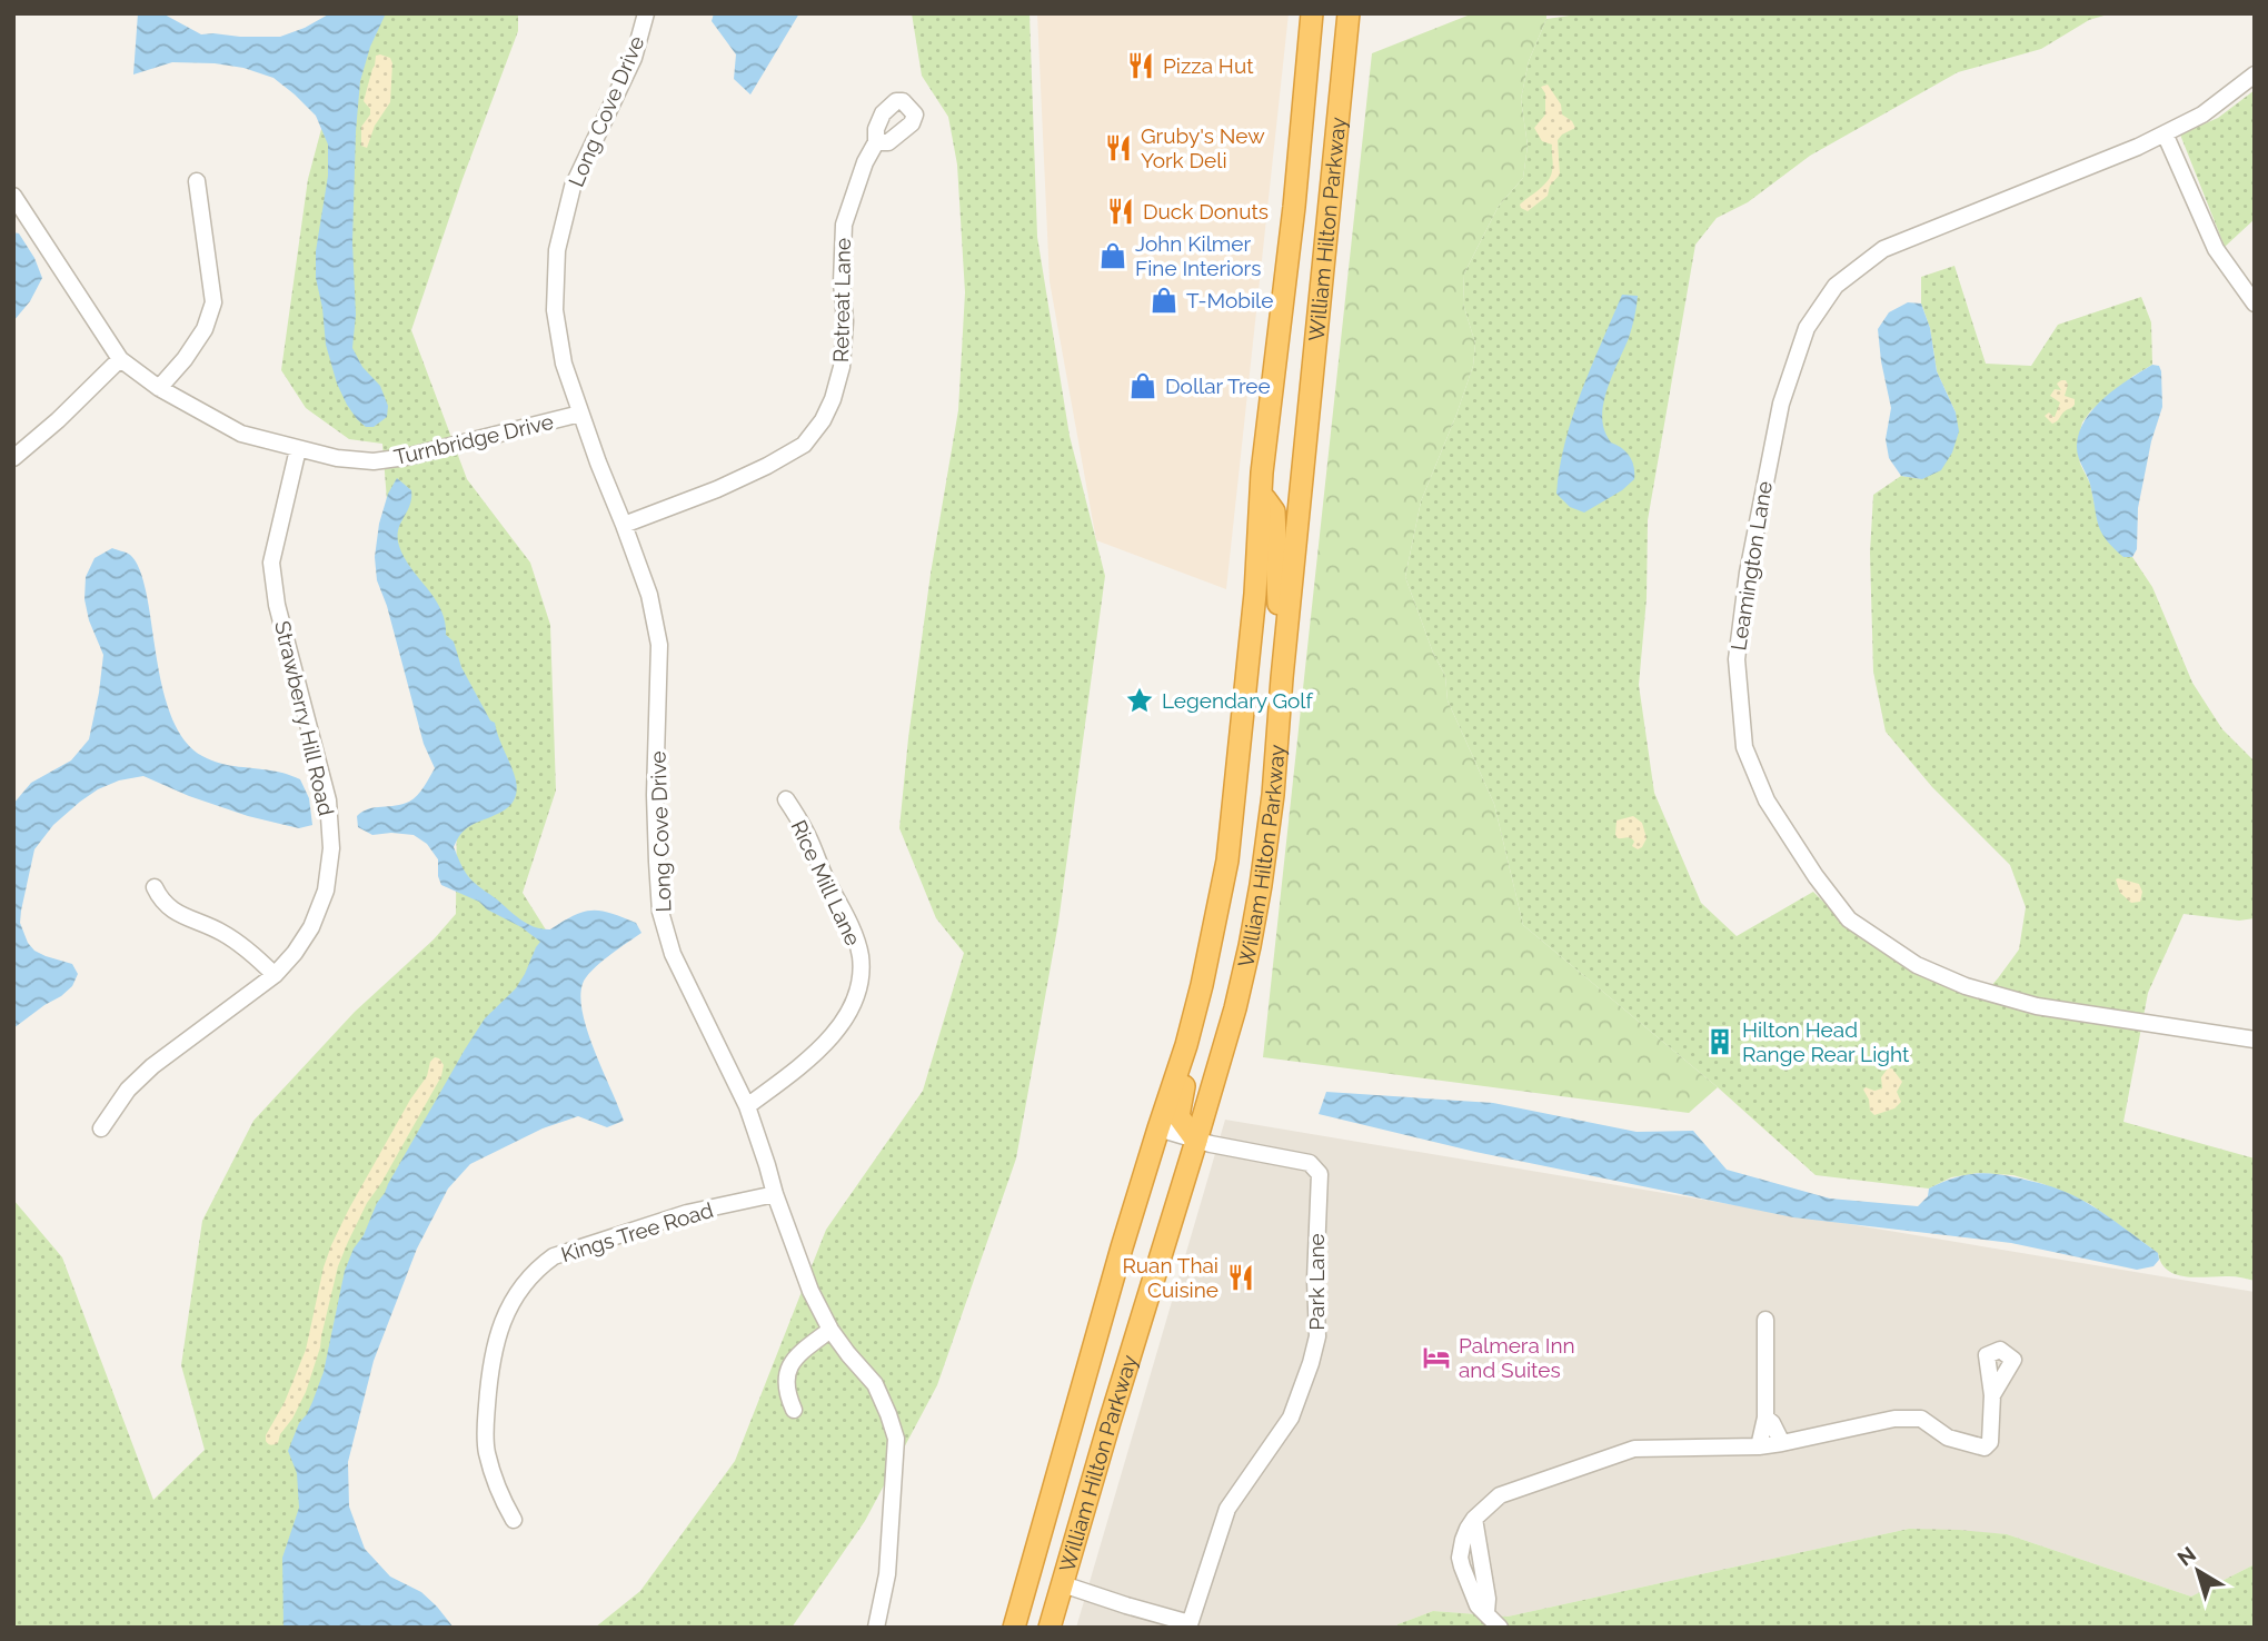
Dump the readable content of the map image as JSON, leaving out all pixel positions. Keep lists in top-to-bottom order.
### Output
{
  "streets": {
    "highway": ["William Hilton Parkway"],
    "street": [
      "Long Cove Drive",
      "Retreat Lane",
      "Turnbridge Drive",
      "Leamington Lane",
      "Strawberry Hill Road",
      "Rice Mill Lane",
      "Kings Tree Road",
      "Park Lane"
    ]
  },
  "crossings": [
    ["Long Cove Drive", "Retreat Lane"],
    ["Long Cove Drive", "Turnbridge Drive"],
    ["Long Cove Drive", "Rice Mill Lane"],
    ["Long Cove Drive", "Kings Tree Road"],
    ["William Hilton Parkway", "Park Lane"],
    ["Turnbridge Drive", "Strawberry Hill Road"]
  ],
  "places": {
    "restaurant": [
      "Pizza Hut",
      "Gruby's New York Deli",
      "Duck Donuts",
      "Ruan Thai Cuisine"
    ],
    "shop": ["John Kilmer Fine Interiors", "T-Mobile", "Dollar Tree"],
    "place": ["Legendary Golf"],
    "building": ["Hilton Head Range Rear Light"],
    "hotel": ["Palmera Inn and Suites"]
  },
  "north": "top left"
}
